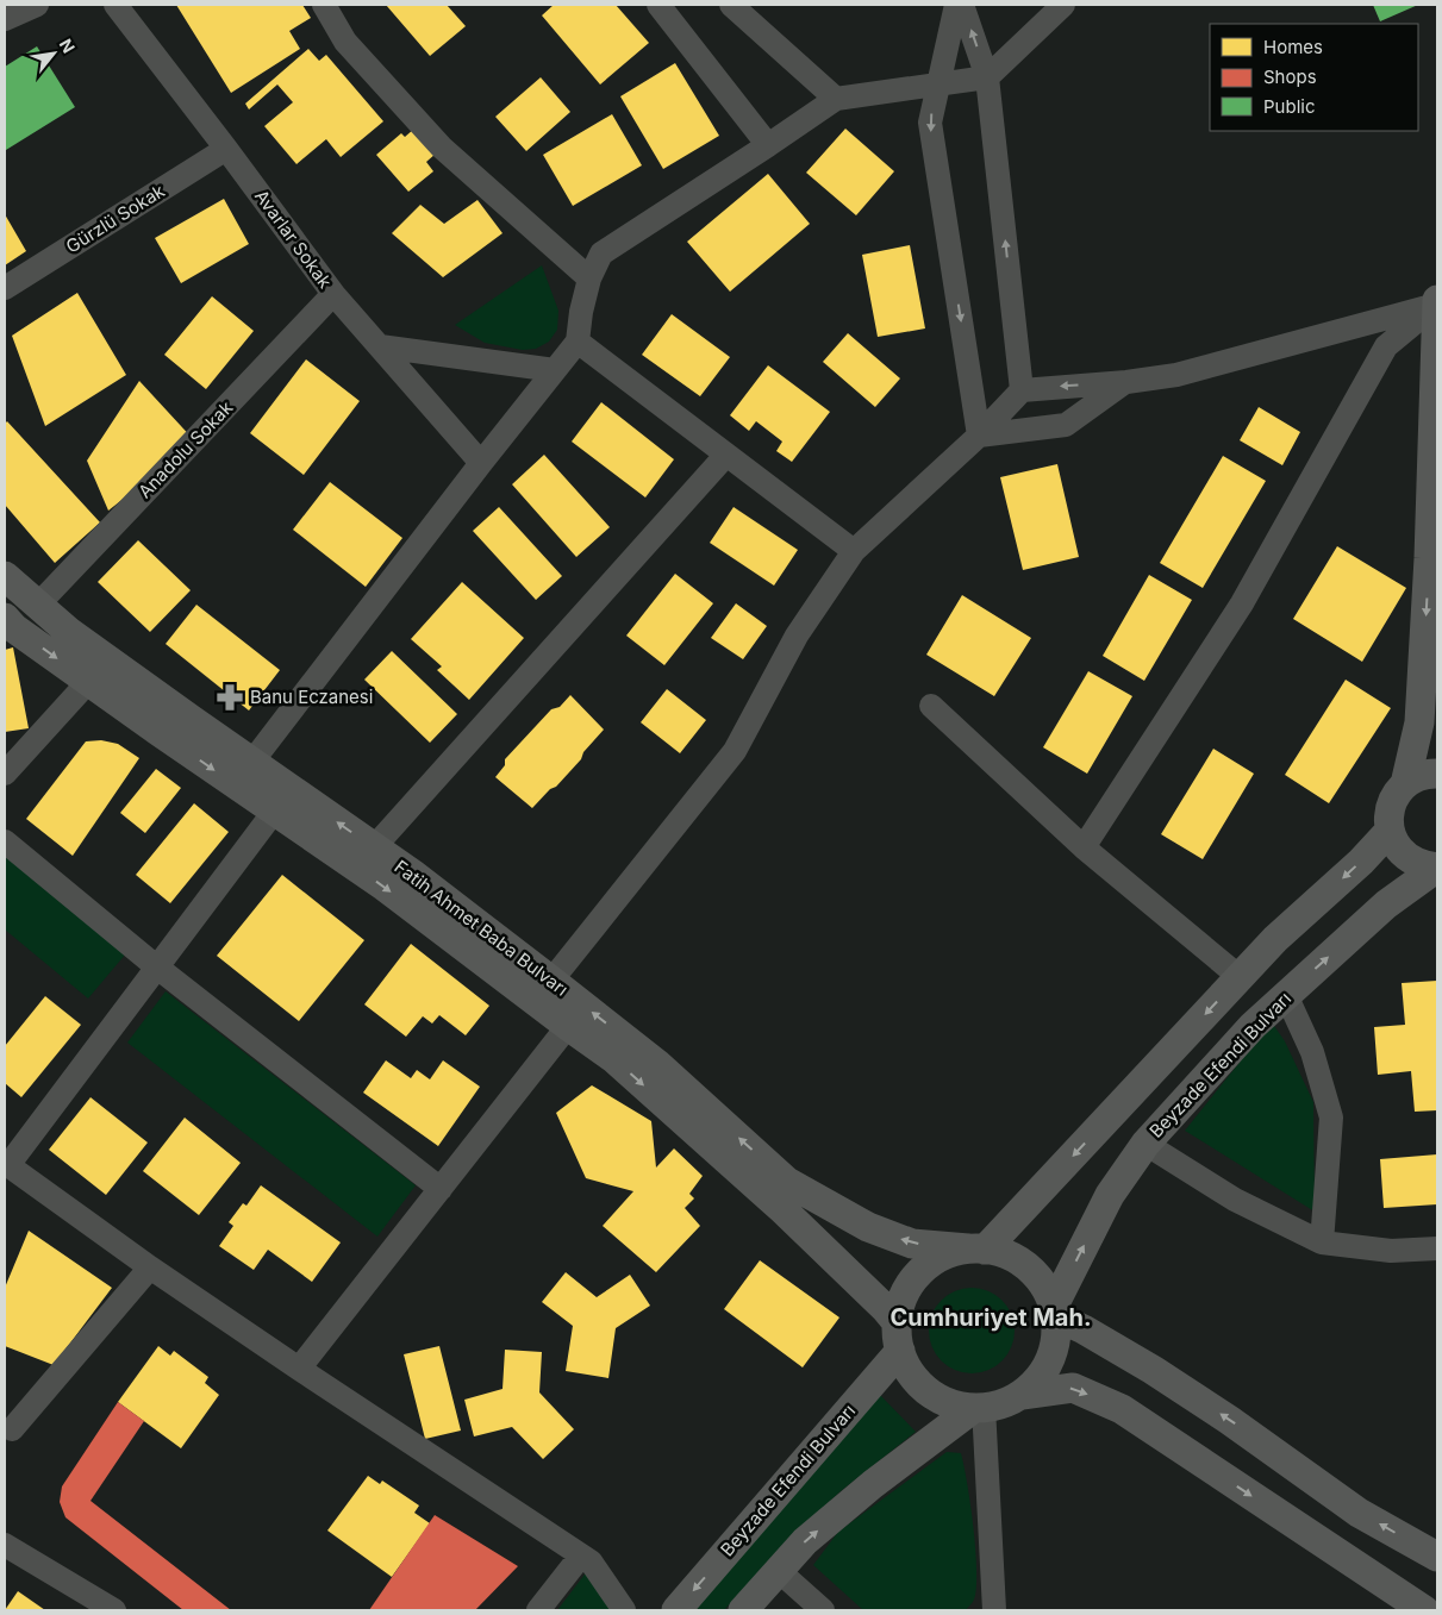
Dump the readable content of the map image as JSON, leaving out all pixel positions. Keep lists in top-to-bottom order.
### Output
{
  "streets": {
    "main road": ["Fatih Ahmet Baba Bulvarı", "Beyzade Efendi Bulvarı"],
    "street": ["Gürzlü Sokak", "Avarlar Sokak", "Anadolu Sokak"]
  },
  "crossings": [
    ["Gürzlü Sokak", "Avarlar Sokak"],
    ["Avarlar Sokak", "Anadolu Sokak"],
    ["Anadolu Sokak", "Fatih Ahmet Baba Bulvarı"],
    ["Fatih Ahmet Baba Bulvarı", "Beyzade Efendi Bulvarı"]
  ],
  "districts": ["Cumhuriyet Mah."],
  "places": {
    "pharmacy": ["Banu Eczanesi"]
  },
  "legend": ["Homes", "Shops", "Public"],
  "north": "top right"
}
